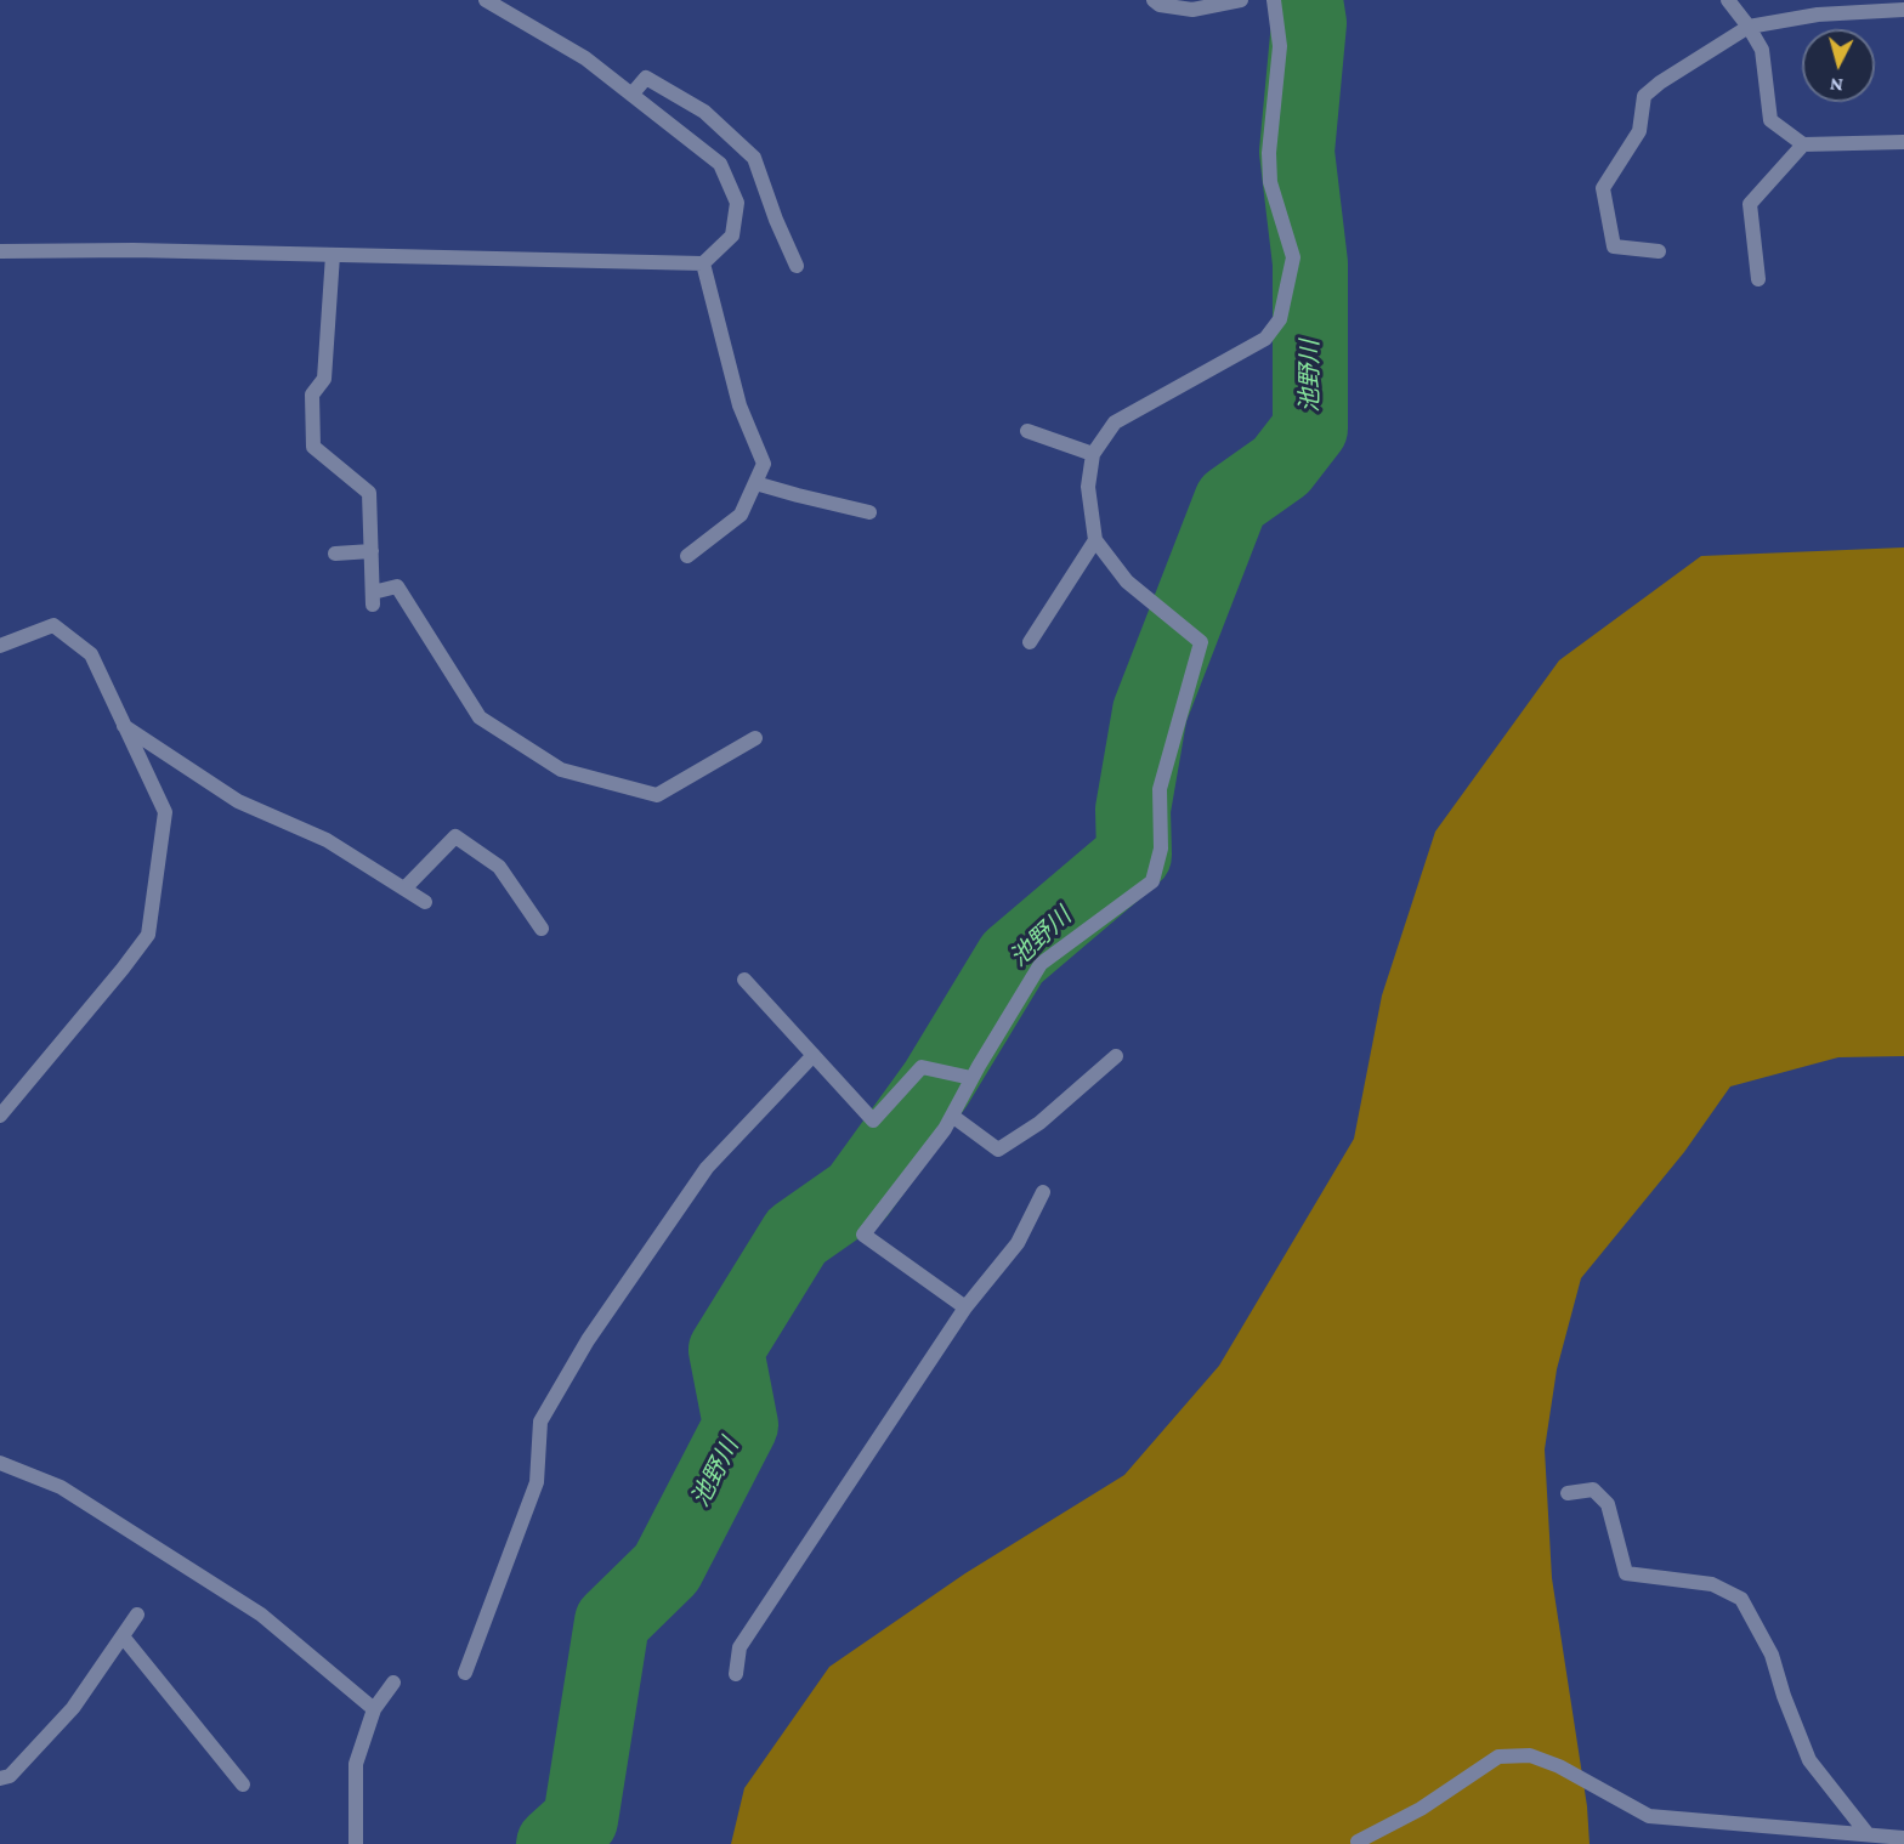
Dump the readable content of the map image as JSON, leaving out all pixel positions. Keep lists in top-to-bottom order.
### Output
{
  "water": ["池野川"],
  "north": "bottom"
}
